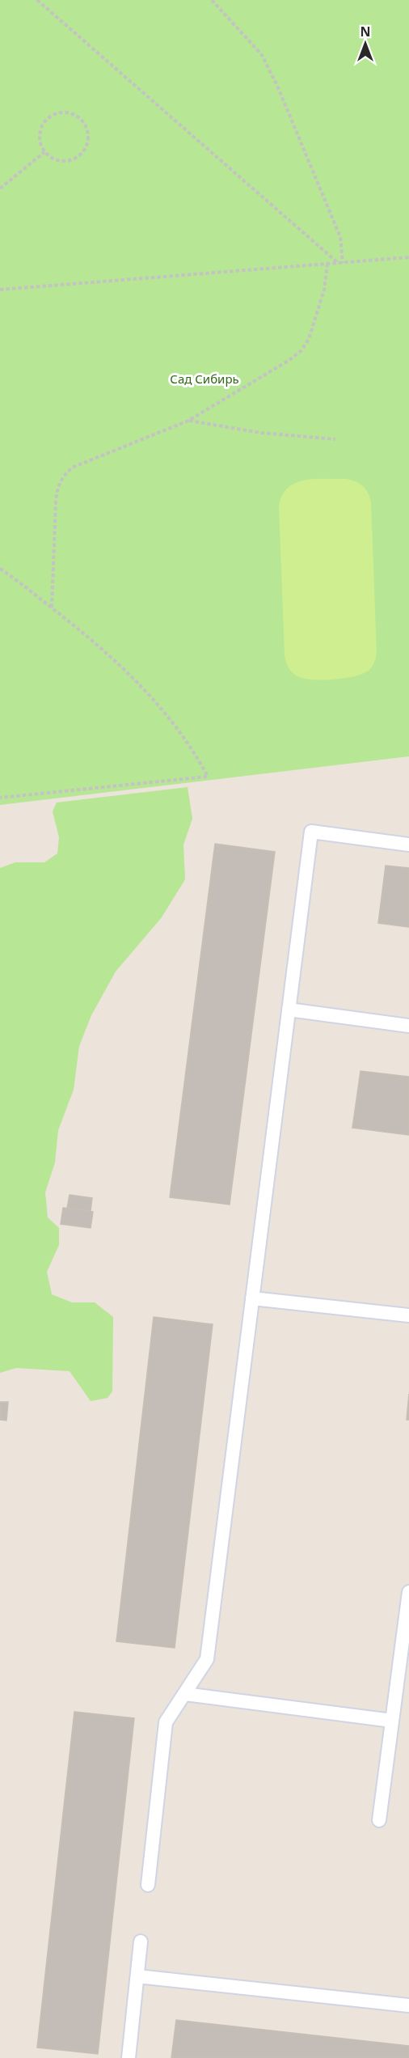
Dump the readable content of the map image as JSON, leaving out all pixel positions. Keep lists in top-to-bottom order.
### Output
{
  "parks": ["Сад Сибирь"],
  "north": "top"
}
